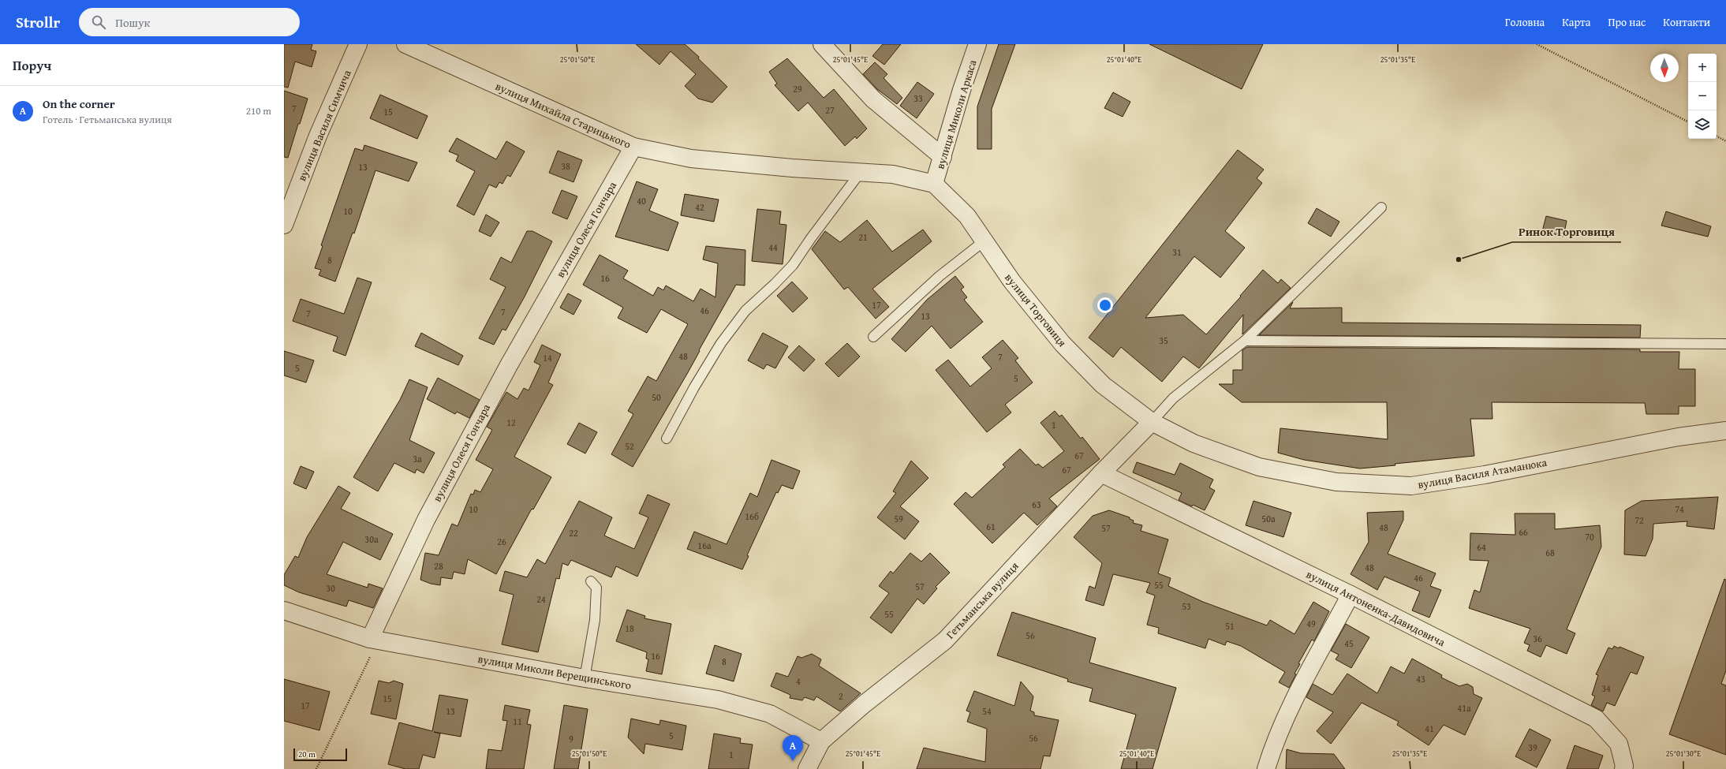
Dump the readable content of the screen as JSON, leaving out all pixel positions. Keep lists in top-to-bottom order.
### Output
{
  "streets": {
    "street": [
      "вулиця Миколи Аркаса",
      "вулиця Михайла Старицького",
      "вулиця Василя Симчича",
      "вулиця Олеся Гончара",
      "вулиця Торговиця",
      "вулиця Василя Атаманюка",
      "Гетьманська вулиця",
      "вулиця Антоненка-Давидовича",
      "вулиця Миколи Верещинського"
    ]
  },
  "crossings": [
    ["вулиця Миколи Аркаса", "вулиця Михайла Старицького"],
    ["вулиця Миколи Аркаса", "вулиця Торговиця"],
    ["вулиця Михайла Старицького", "вулиця Олеся Гончара"],
    ["вулиця Михайла Старицького", "вулиця Торговиця"],
    ["вулиця Олеся Гончара", "вулиця Миколи Верещинського"],
    ["вулиця Торговиця", "вулиця Василя Атаманюка"],
    ["вулиця Торговиця", "Гетьманська вулиця"],
    ["вулиця Василя Атаманюка", "Гетьманська вулиця"],
    ["Гетьманська вулиця", "вулиця Антоненка-Давидовича"],
    ["Гетьманська вулиця", "вулиця Миколи Верещинського"]
  ],
  "places": ["Ринок Торговиця"],
  "house_numbers": [
    "29",
    "33",
    "7",
    "27",
    "15",
    "38",
    "13",
    "40",
    "42",
    "10",
    "21",
    "44",
    "31",
    "8",
    "16",
    "17",
    "46",
    "7",
    "7",
    "13",
    "35",
    "48",
    "7",
    "14",
    "5",
    "5",
    "50",
    "12",
    "1",
    "52",
    "67",
    "3а",
    "67",
    "63",
    "10",
    "74",
    "16б",
    "59",
    "50а",
    "72",
    "61",
    "48",
    "57",
    "66",
    "22",
    "70",
    "30а",
    "26",
    "16а",
    "64",
    "68",
    "28",
    "48",
    "46",
    "55",
    "57",
    "30",
    "24",
    "53",
    "55",
    "49",
    "51",
    "18",
    "56",
    "36",
    "45",
    "16",
    "8",
    "43",
    "4",
    "34",
    "2",
    "15",
    "17",
    "41а",
    "13",
    "54",
    "11",
    "41",
    "5",
    "56",
    "9",
    "39",
    "1"
  ],
  "scale_bar": "20 m",
  "north": "bottom",
  "page": {
    "header": "Strollr",
    "search": "Пошук",
    "nav": [
      "Головна",
      "Карта",
      "Про нас",
      "Контакти"
    ],
    "heading": "Поруч",
    "map_buttons": ["+", "−"],
    "list": [
      {
        "mark": "A",
        "name": "On the corner",
        "note": "Готель · Гетьманська вулиця",
        "value": "210 m"
      }
    ],
    "pins": "A",
    "scale": "20 m"
  },
  "coordinates": [
    "25°01'50\"E",
    "25°01'45\"E",
    "25°01'40\"E",
    "25°01'35\"E",
    "25°01'30\"E"
  ]
}
